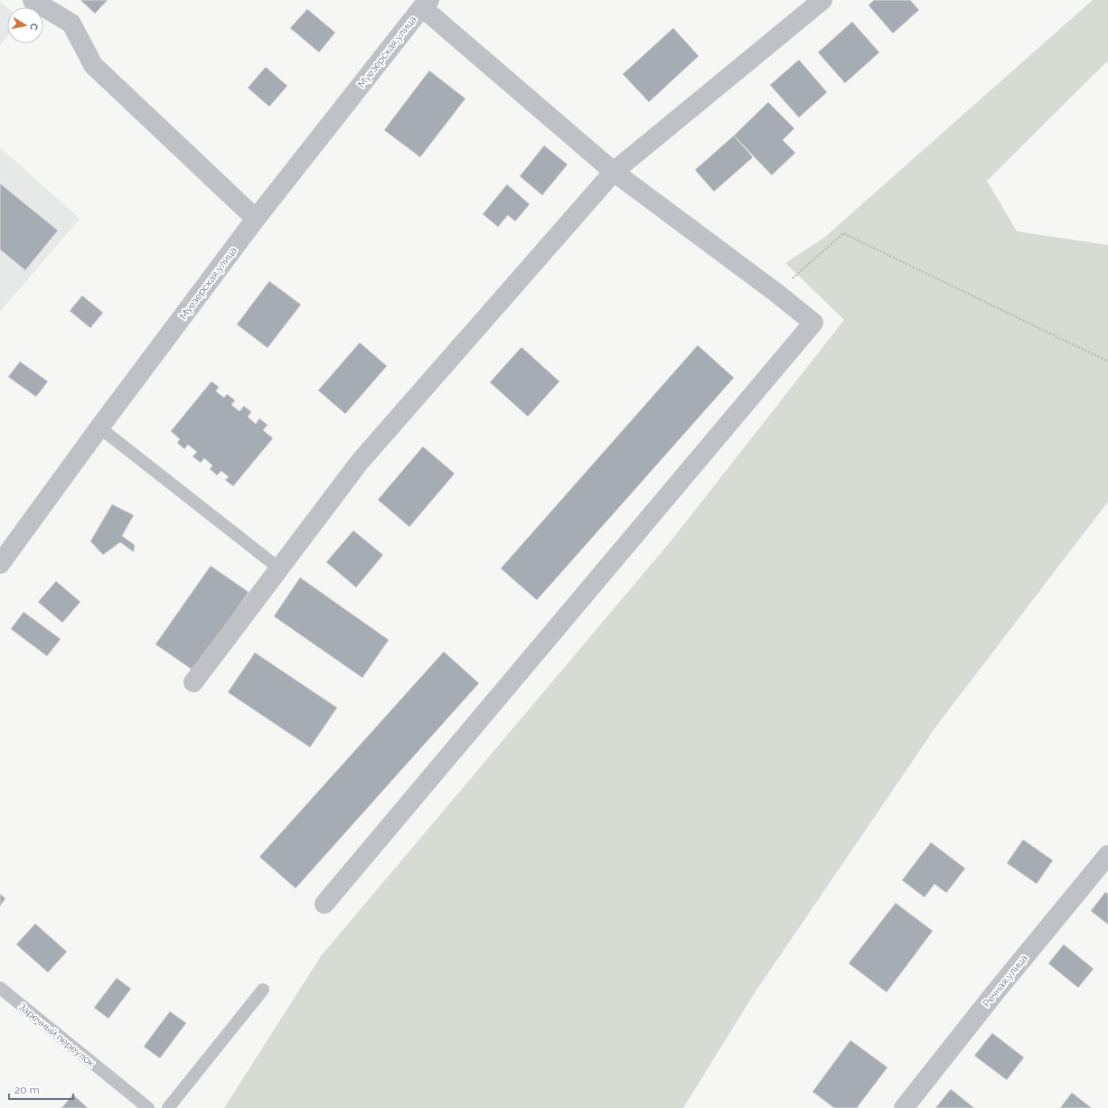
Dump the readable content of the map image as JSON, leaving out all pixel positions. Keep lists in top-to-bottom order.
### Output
{
  "streets": {
    "street": ["Муезерская улица", "Речная улица"],
    "lane": ["Заречный переулок"]
  },
  "scale_bar": "20 m",
  "north": "right"
}
